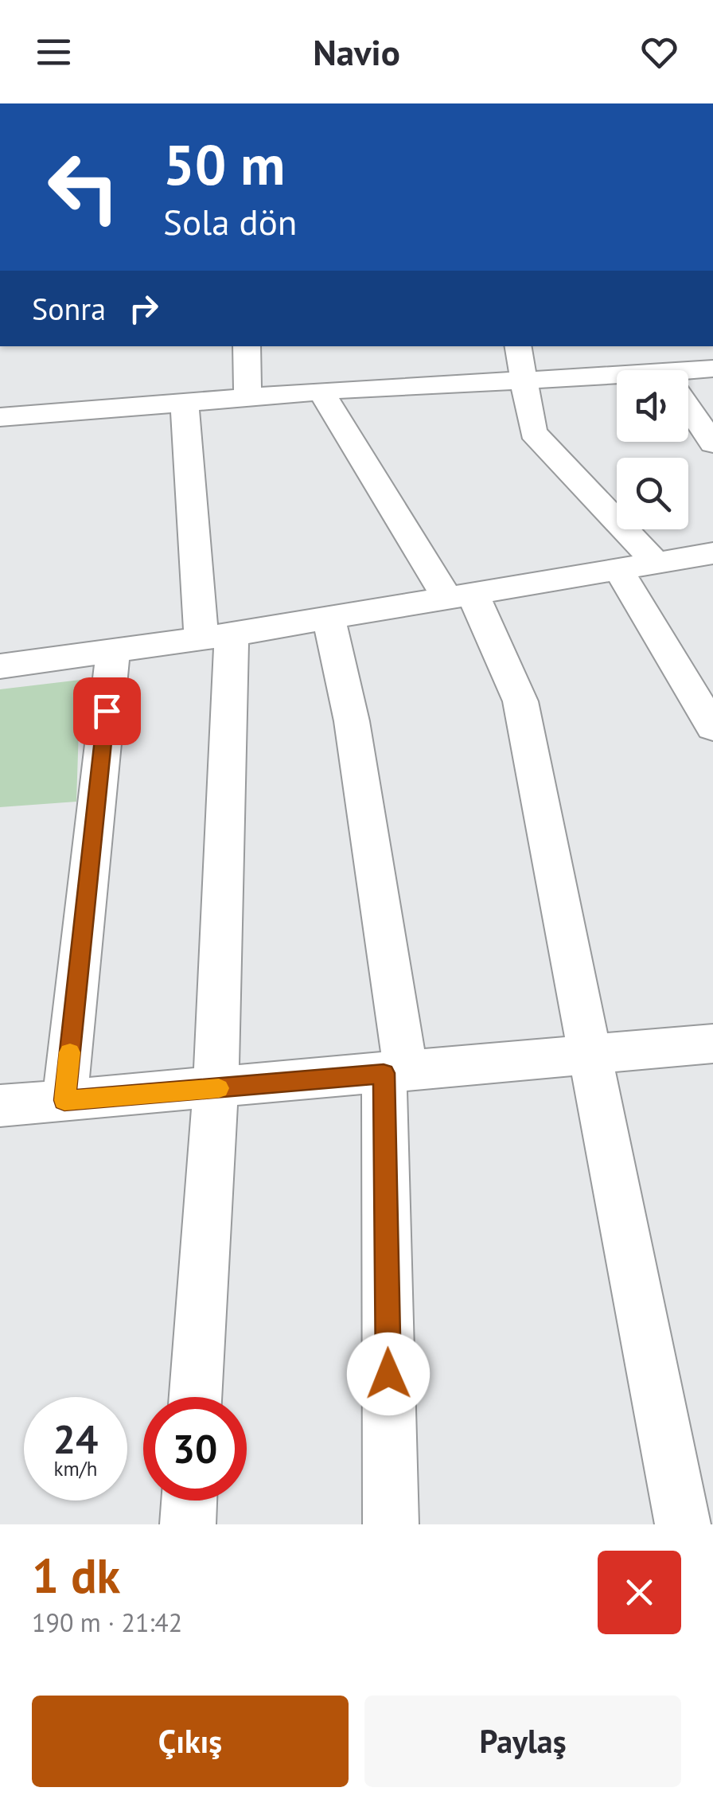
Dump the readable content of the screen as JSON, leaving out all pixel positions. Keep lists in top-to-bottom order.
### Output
{
  "page": {
    "header": "Navio",
    "turn": ["50 m", "Sola dön"],
    "then": "Sonra",
    "speed": "24 km/h",
    "limit": "30",
    "heading": ["1 dk", "190 m · 21:42"],
    "buttons": ["Çıkış", "Paylaş"]
  }
}
